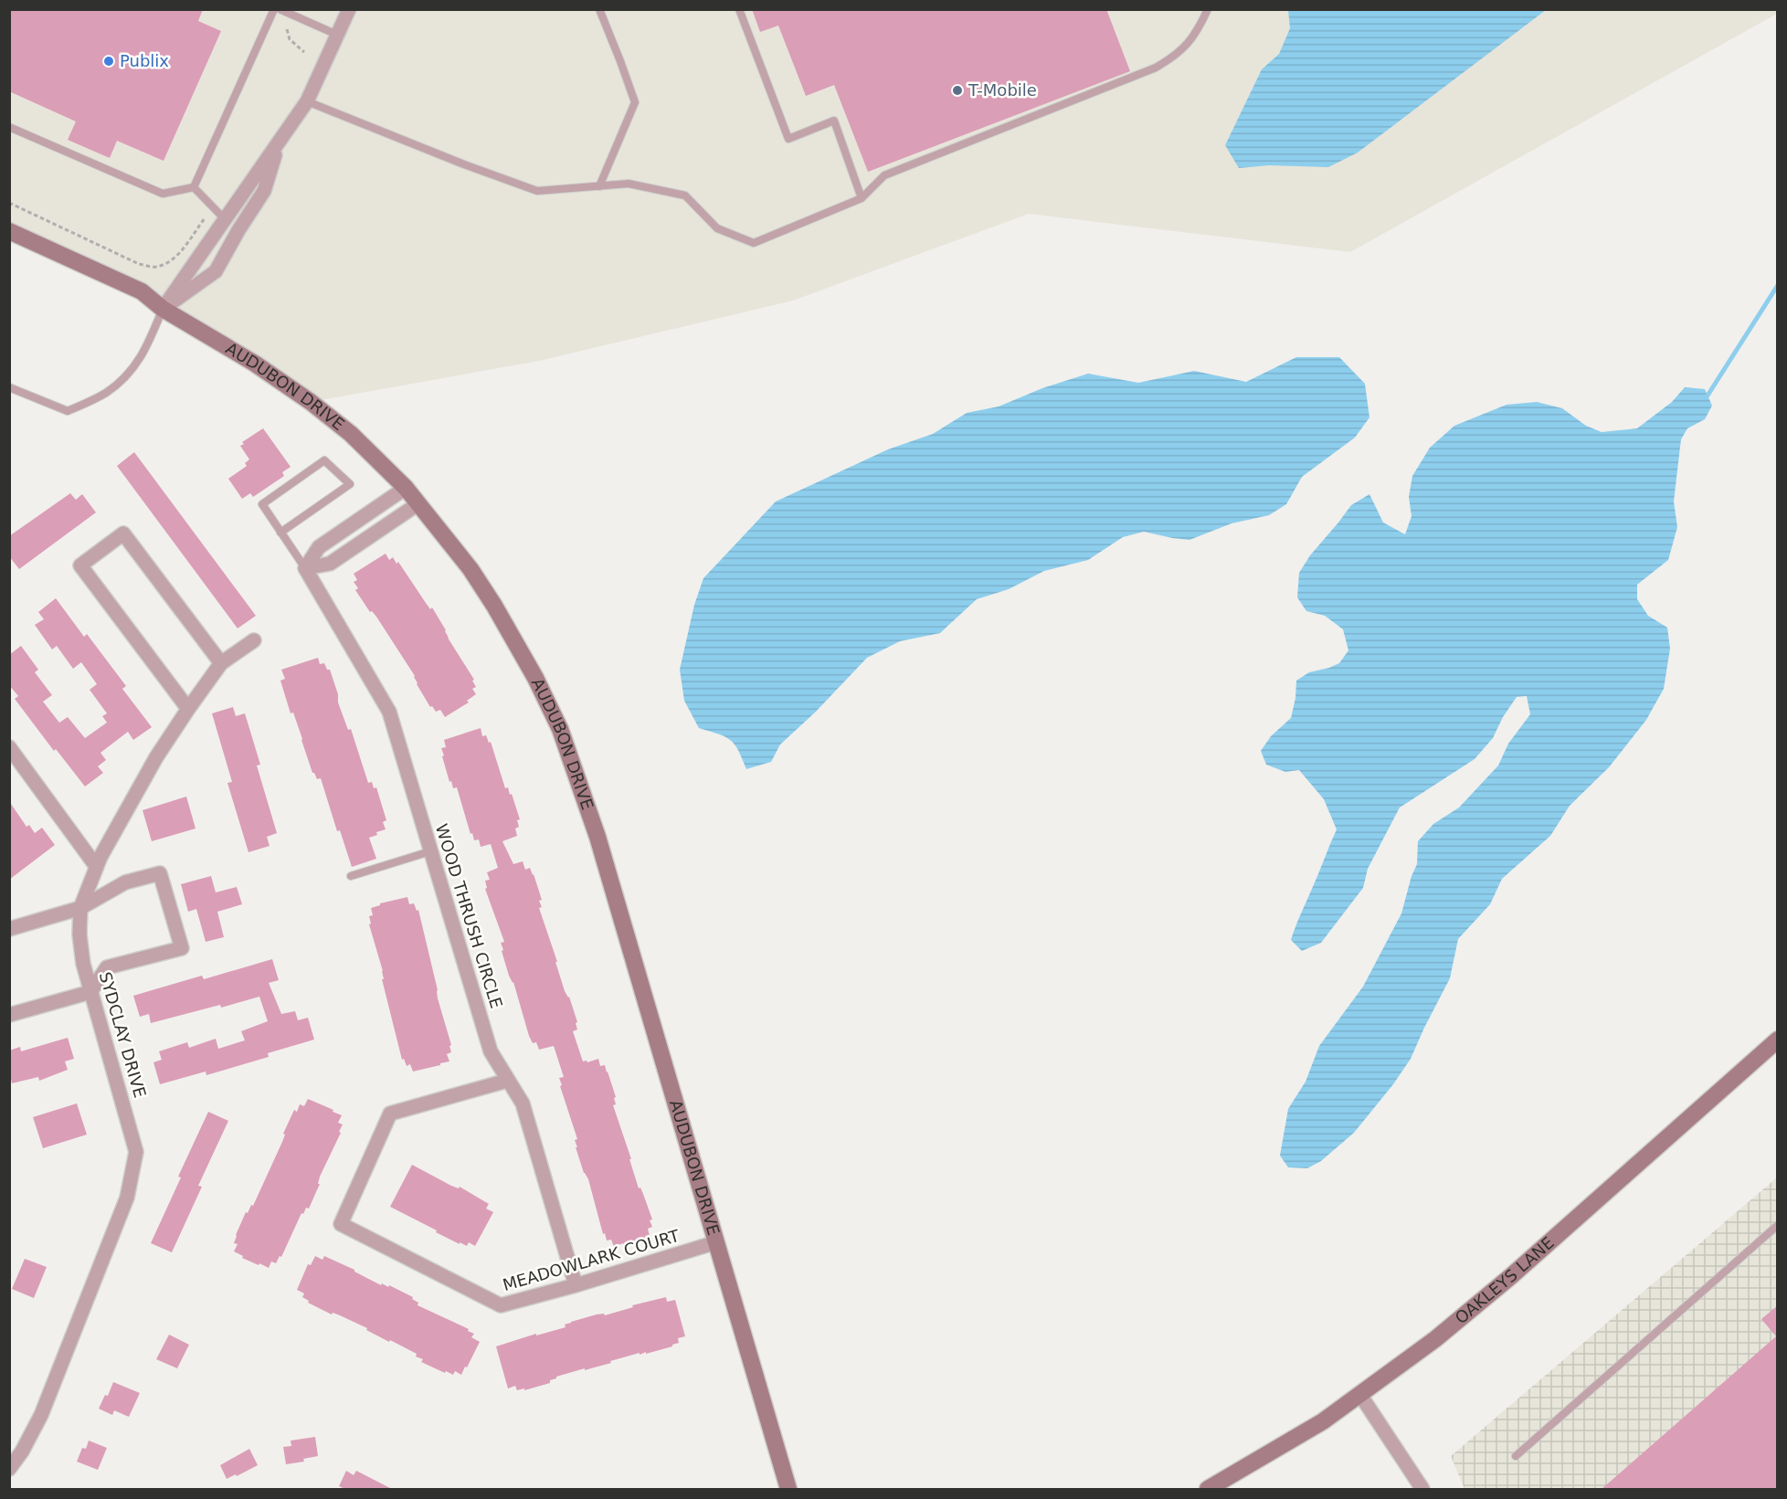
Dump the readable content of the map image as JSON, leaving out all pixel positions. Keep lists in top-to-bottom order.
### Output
{
  "streets": {
    "street": [
      "AUDUBON DRIVE",
      "WOOD THRUSH CIRCLE",
      "SYDCLAY DRIVE",
      "MEADOWLARK COURT",
      "OAKLEYS LANE"
    ]
  },
  "crossings": [
    ["AUDUBON DRIVE", "MEADOWLARK COURT"],
    ["WOOD THRUSH CIRCLE", "MEADOWLARK COURT"]
  ],
  "places": ["Publix", "T-Mobile"]
}
